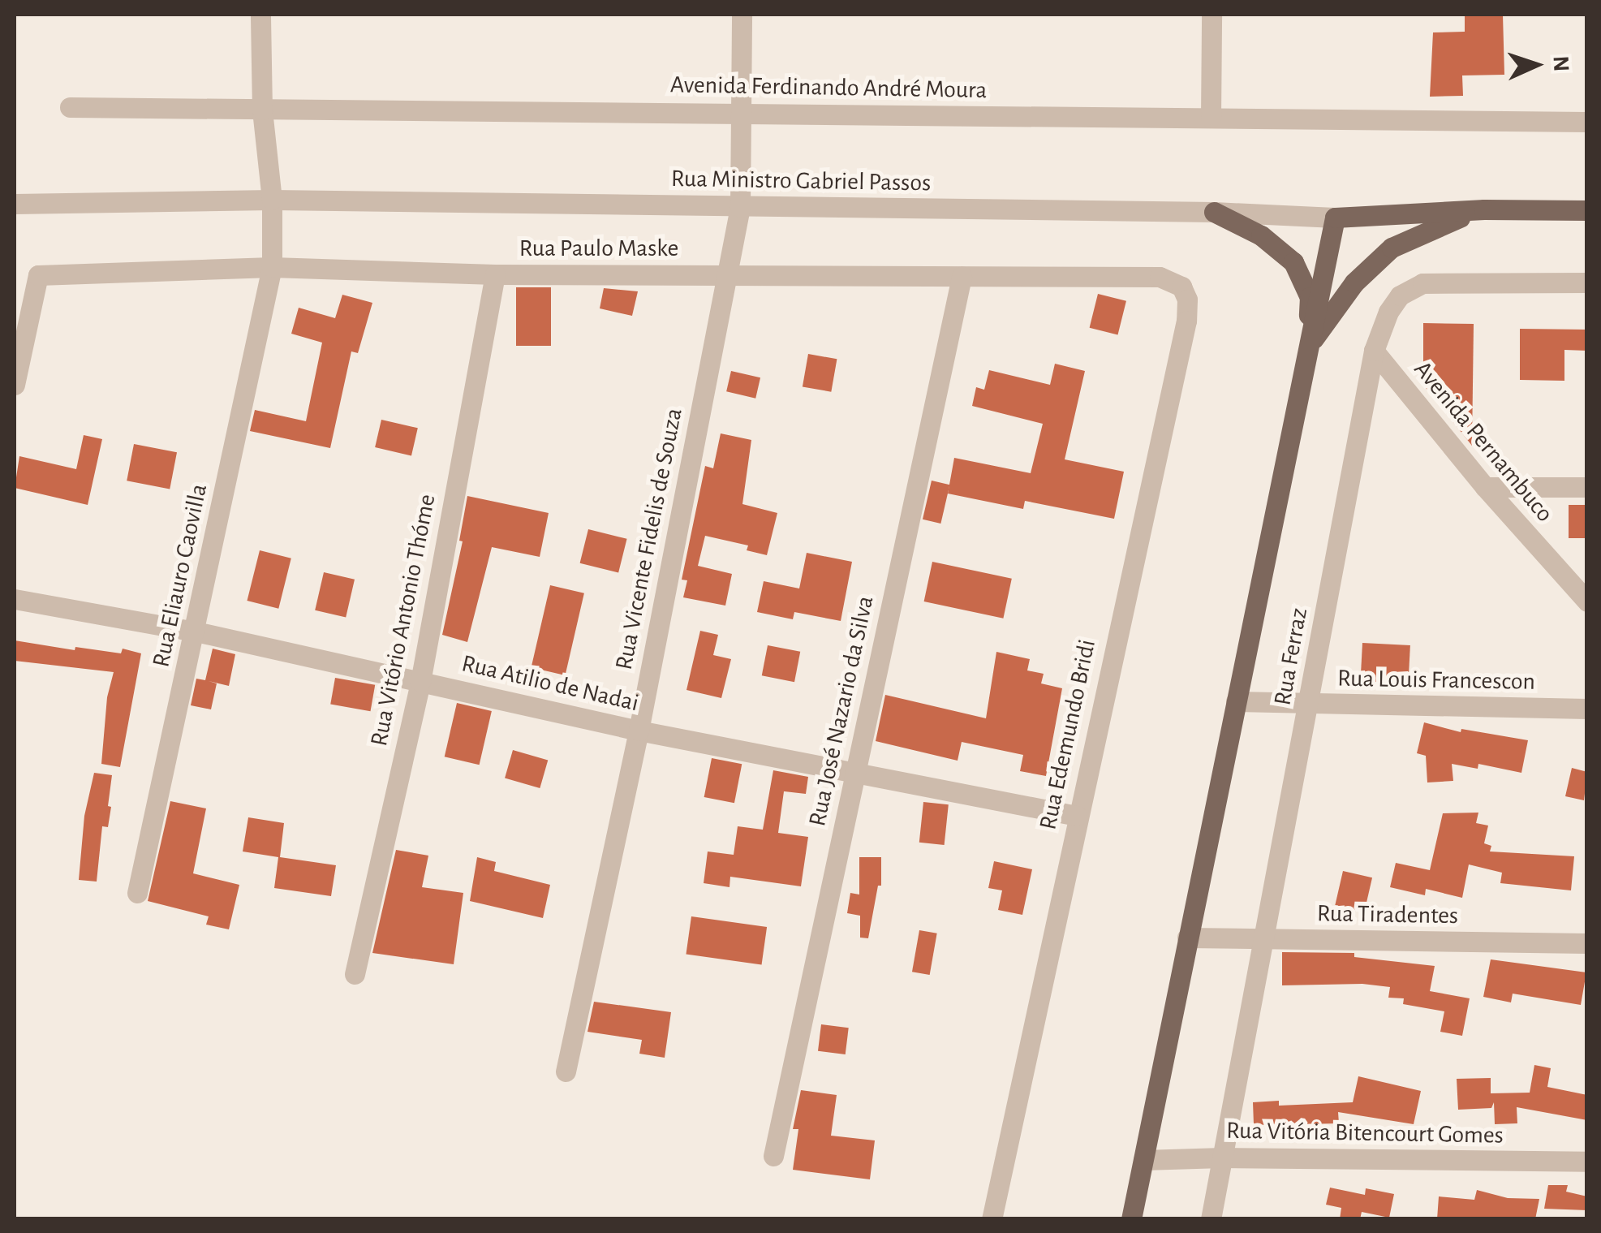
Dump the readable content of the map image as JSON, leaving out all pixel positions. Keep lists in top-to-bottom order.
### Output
{
  "streets": {
    "main road": ["Rua Ministro Gabriel Passos"],
    "street": [
      "Avenida Ferdinando André Moura",
      "Rua Paulo Maske",
      "Avenida Pernambuco",
      "Rua Vicente Fidelis de Souza",
      "Rua Eliauro Caovilla",
      "Rua Vitório Antonio Thóme",
      "Rua Ferraz",
      "Rua Louis Francescon",
      "Rua Atilio de Nadai",
      "Rua José Nazario da Silva",
      "Rua Edemundo Bridi",
      "Rua Tiradentes",
      "Rua Vitória Bitencourt Gomes"
    ]
  },
  "crossings": [
    ["Avenida Ferdinando André Moura", "Rua Vicente Fidelis de Souza"],
    ["Avenida Ferdinando André Moura", "Rua Eliauro Caovilla"],
    ["Rua Ministro Gabriel Passos", "Rua Vicente Fidelis de Souza"],
    ["Rua Ministro Gabriel Passos", "Rua Eliauro Caovilla"],
    ["Rua Paulo Maske", "Rua Vicente Fidelis de Souza"],
    ["Rua Paulo Maske", "Rua Eliauro Caovilla"],
    ["Rua Paulo Maske", "Rua Vitório Antonio Thóme"],
    ["Rua Paulo Maske", "Rua José Nazario da Silva"],
    ["Rua Paulo Maske", "Rua Edemundo Bridi"],
    ["Avenida Pernambuco", "Rua Ferraz"],
    ["Rua Vicente Fidelis de Souza", "Rua Atilio de Nadai"],
    ["Rua Eliauro Caovilla", "Rua Atilio de Nadai"],
    ["Rua Vitório Antonio Thóme", "Rua Atilio de Nadai"],
    ["Rua Ferraz", "Rua Louis Francescon"],
    ["Rua Ferraz", "Rua Tiradentes"],
    ["Rua Ferraz", "Rua Vitória Bitencourt Gomes"],
    ["Rua Atilio de Nadai", "Rua José Nazario da Silva"],
    ["Rua Atilio de Nadai", "Rua Edemundo Bridi"]
  ],
  "north": "right"
}
